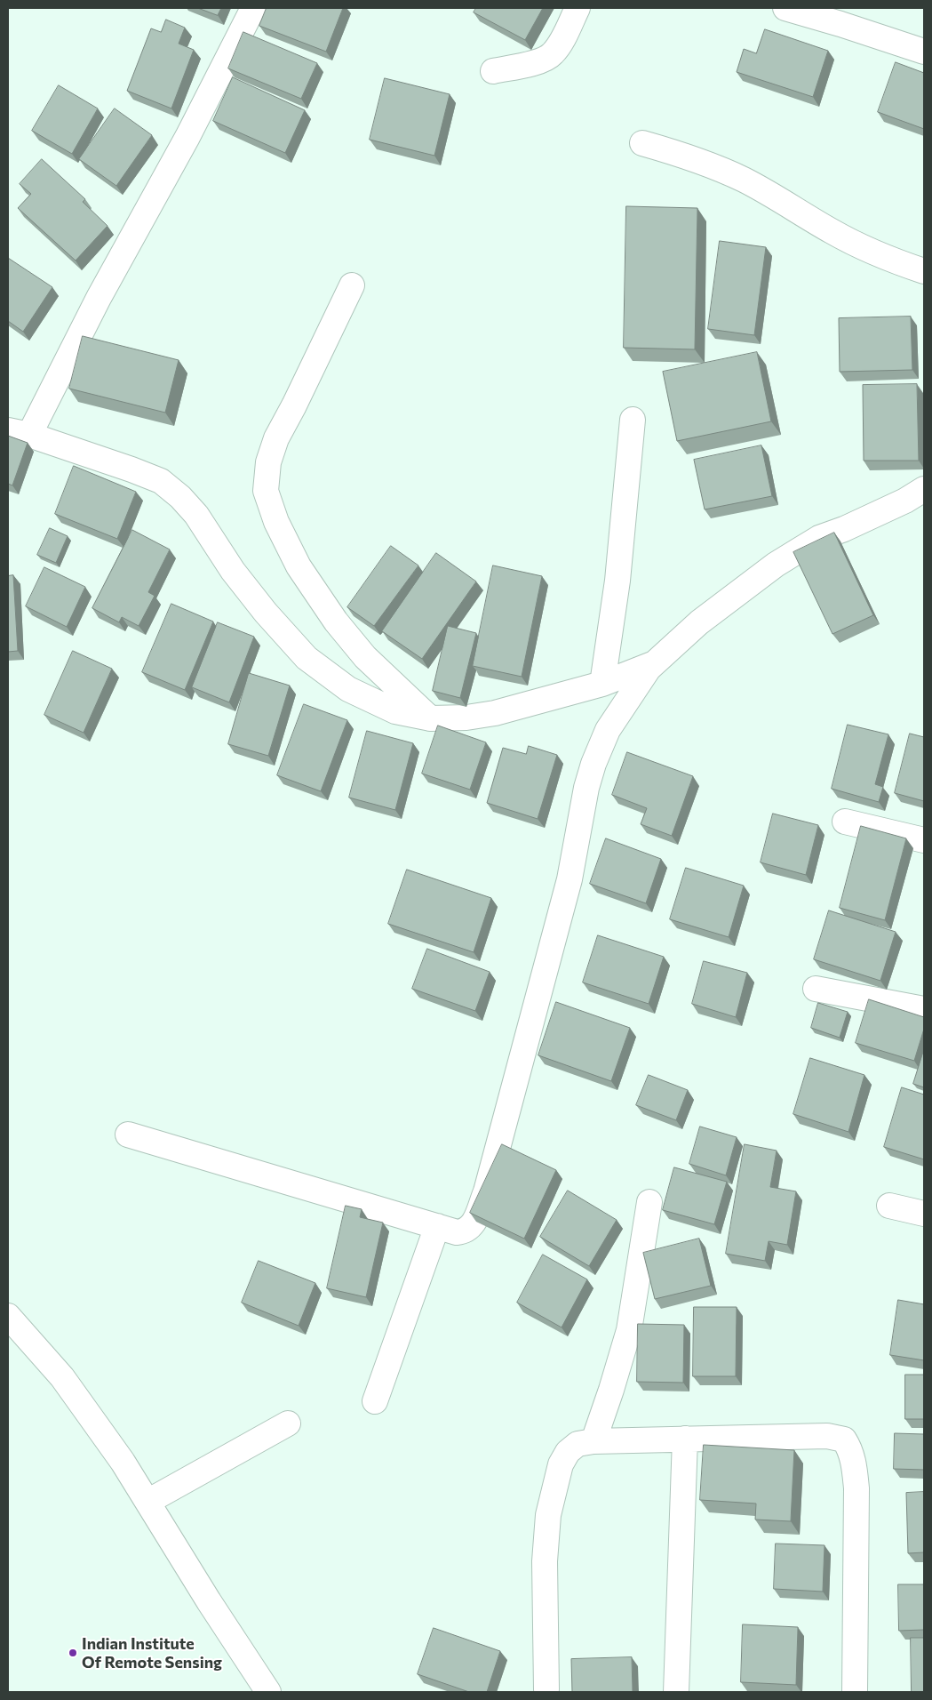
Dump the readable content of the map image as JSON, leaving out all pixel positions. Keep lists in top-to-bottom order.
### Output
{
  "places": ["Indian Institute Of Remote Sensing"]
}
